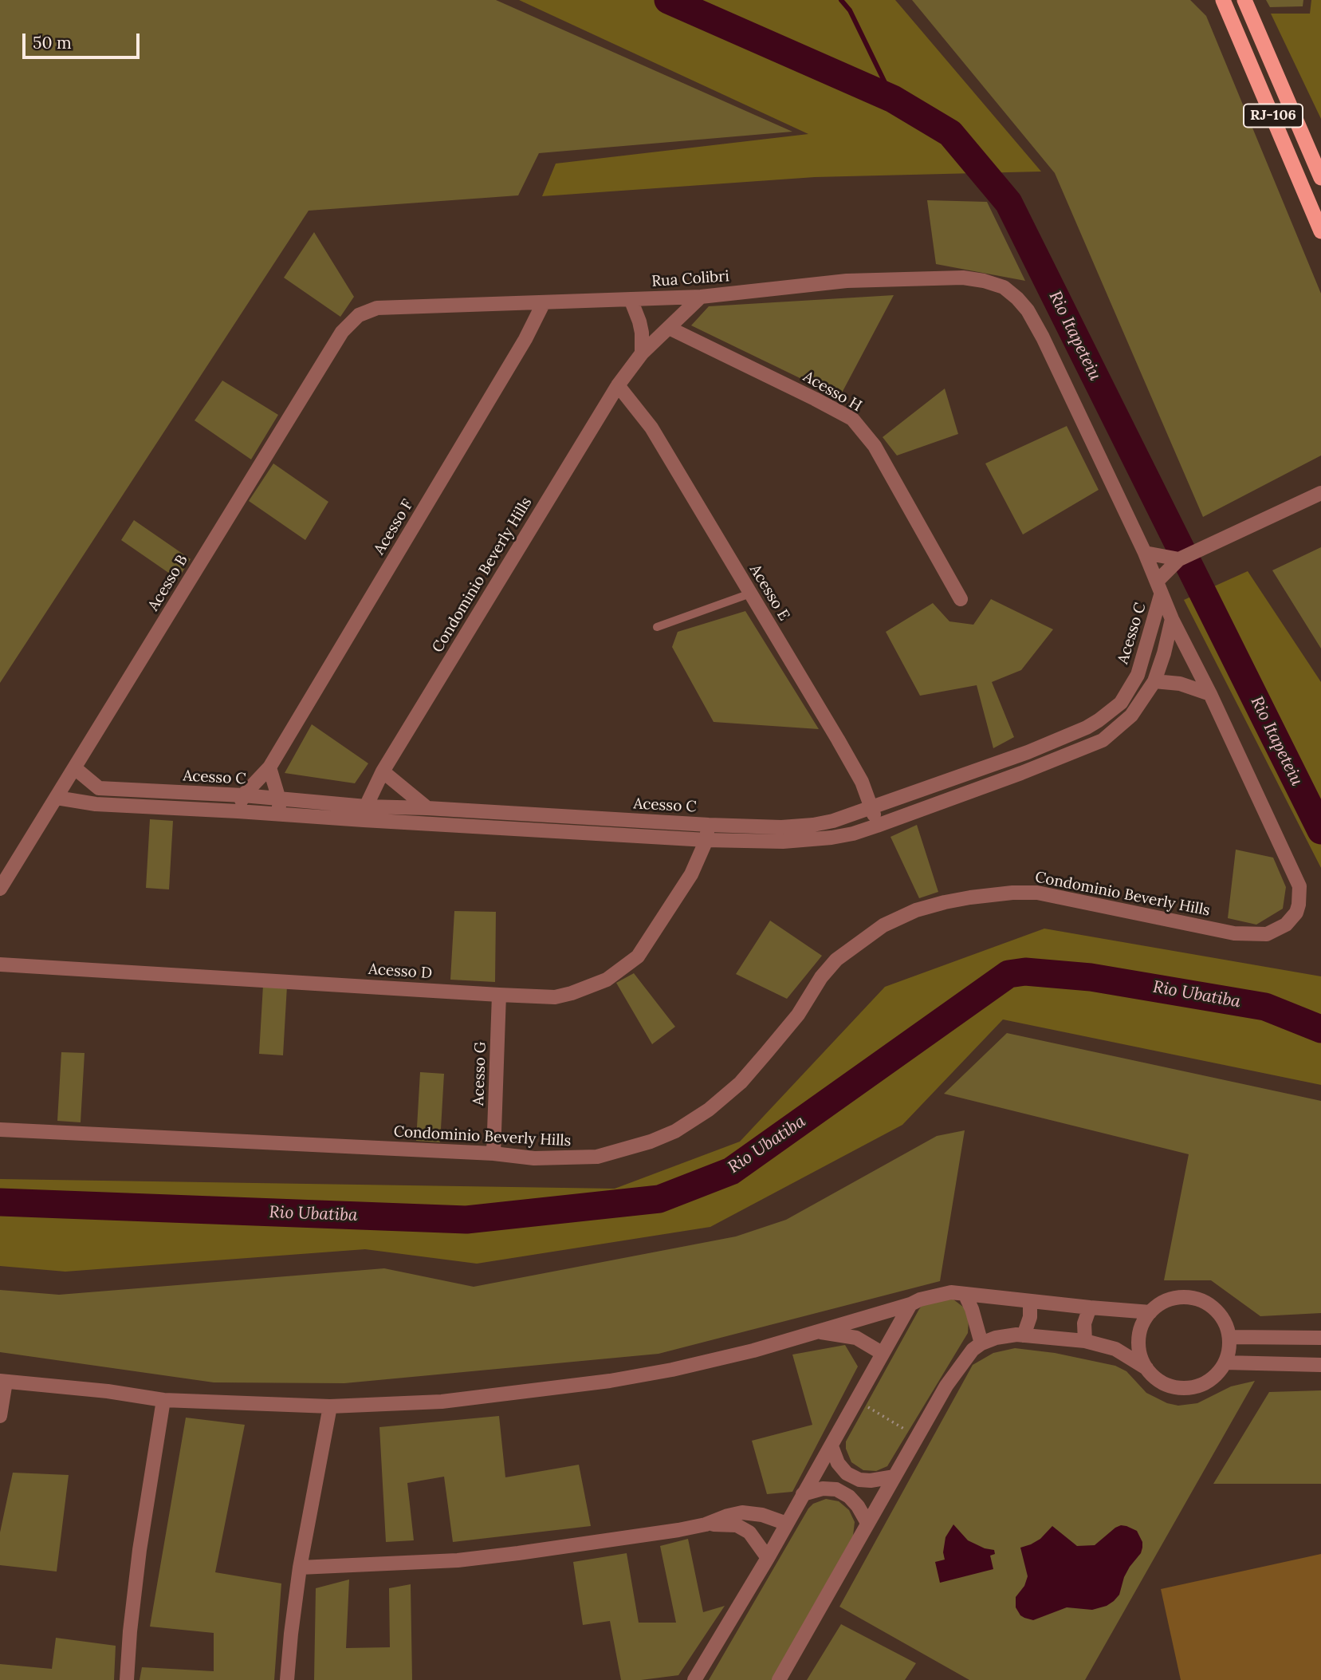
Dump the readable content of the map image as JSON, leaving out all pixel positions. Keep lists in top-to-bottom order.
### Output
{
  "streets": {
    "highway": ["RJ-106"],
    "street": [
      "Rua Colibri",
      "Acesso H",
      "Acesso F",
      "Condominio Beverly Hills",
      "Acesso B",
      "Acesso E",
      "Acesso C",
      "Acesso D",
      "Acesso G"
    ]
  },
  "crossings": [
    ["Rua Colibri", "Acesso F"],
    ["Rua Colibri", "Condominio Beverly Hills"],
    ["Rua Colibri", "Acesso B"],
    ["Acesso H", "Condominio Beverly Hills"],
    ["Acesso F", "Acesso C"],
    ["Condominio Beverly Hills", "Acesso E"],
    ["Condominio Beverly Hills", "Acesso C"],
    ["Condominio Beverly Hills", "Acesso G"],
    ["Acesso B", "Acesso C"],
    ["Acesso E", "Acesso C"],
    ["Acesso C", "Acesso D"],
    ["Acesso D", "Acesso G"]
  ],
  "water": ["Rio Itapeteiu", "Rio Ubatiba"],
  "scale_bar": "50 m"
}
